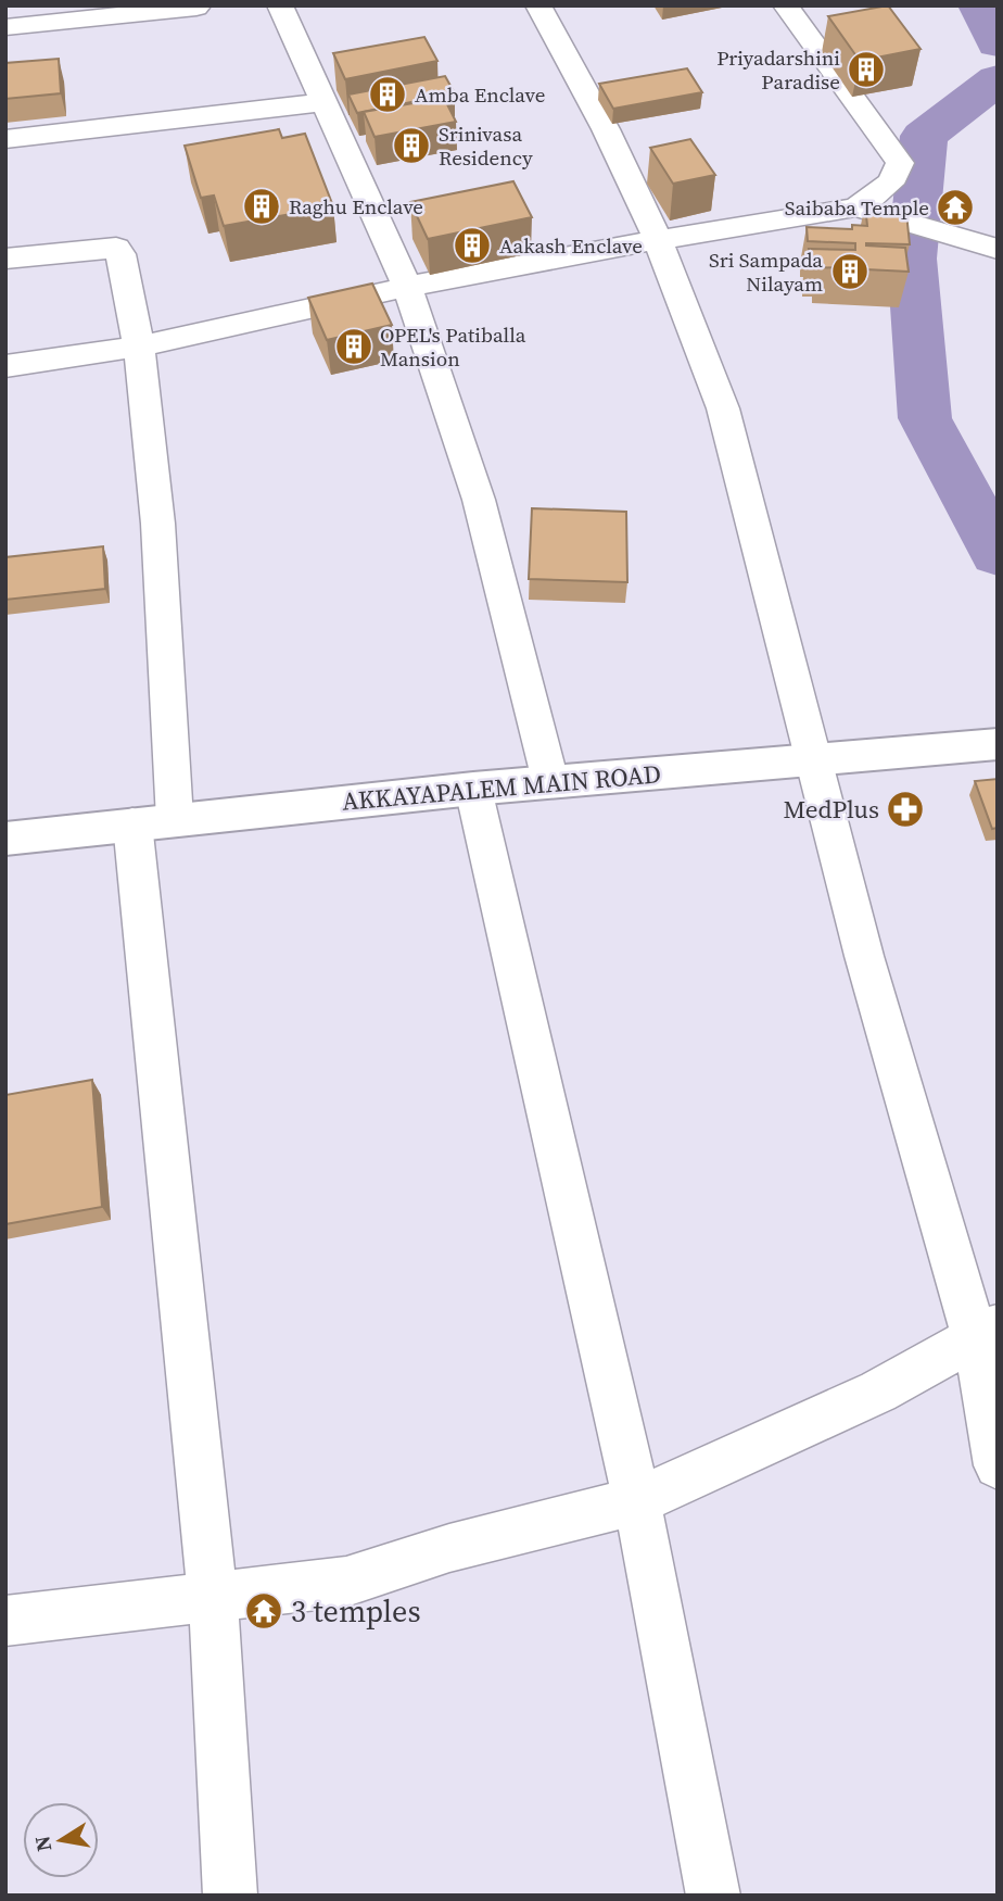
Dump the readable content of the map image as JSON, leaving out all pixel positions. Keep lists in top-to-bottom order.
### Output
{
  "streets": {
    "main road": ["AKKAYAPALEM MAIN ROAD"]
  },
  "places": {
    "building": [
      "Priyadarshini Paradise",
      "Amba Enclave",
      "Srinivasa Residency",
      "Raghu Enclave",
      "Aakash Enclave",
      "Sri Sampada Nilayam",
      "OPEL's Patiballa Mansion"
    ],
    "temple": ["Saibaba Temple", "3 temples"],
    "pharmacy": ["MedPlus"]
  },
  "north": "left"
}
